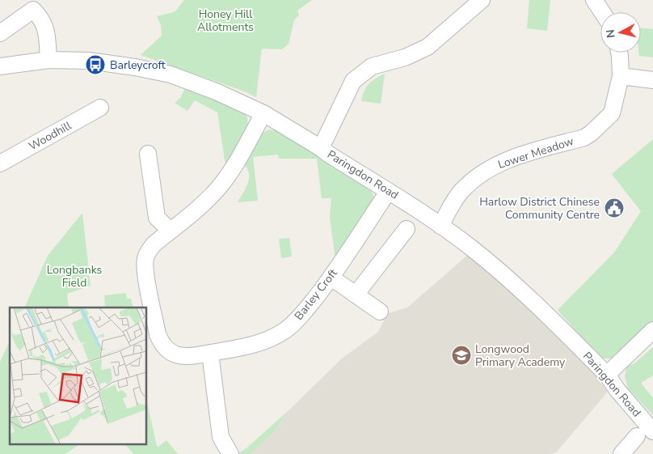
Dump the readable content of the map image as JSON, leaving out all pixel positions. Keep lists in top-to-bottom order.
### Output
{
  "streets": {
    "street": [
      "Woodhill",
      "Lower Meadow",
      "Paringdon Road",
      "Barley Croft"
    ]
  },
  "crossings": [
    ["Lower Meadow", "Paringdon Road"],
    ["Paringdon Road", "Barley Croft"]
  ],
  "parks": ["Honey Hill Allotments", "Longbanks Field"],
  "places": {
    "bus stop": ["Barleycroft"],
    "public building": ["Harlow District Chinese Community Centre"],
    "school or university": ["Longwood Primary Academy"]
  },
  "north": "left"
}
